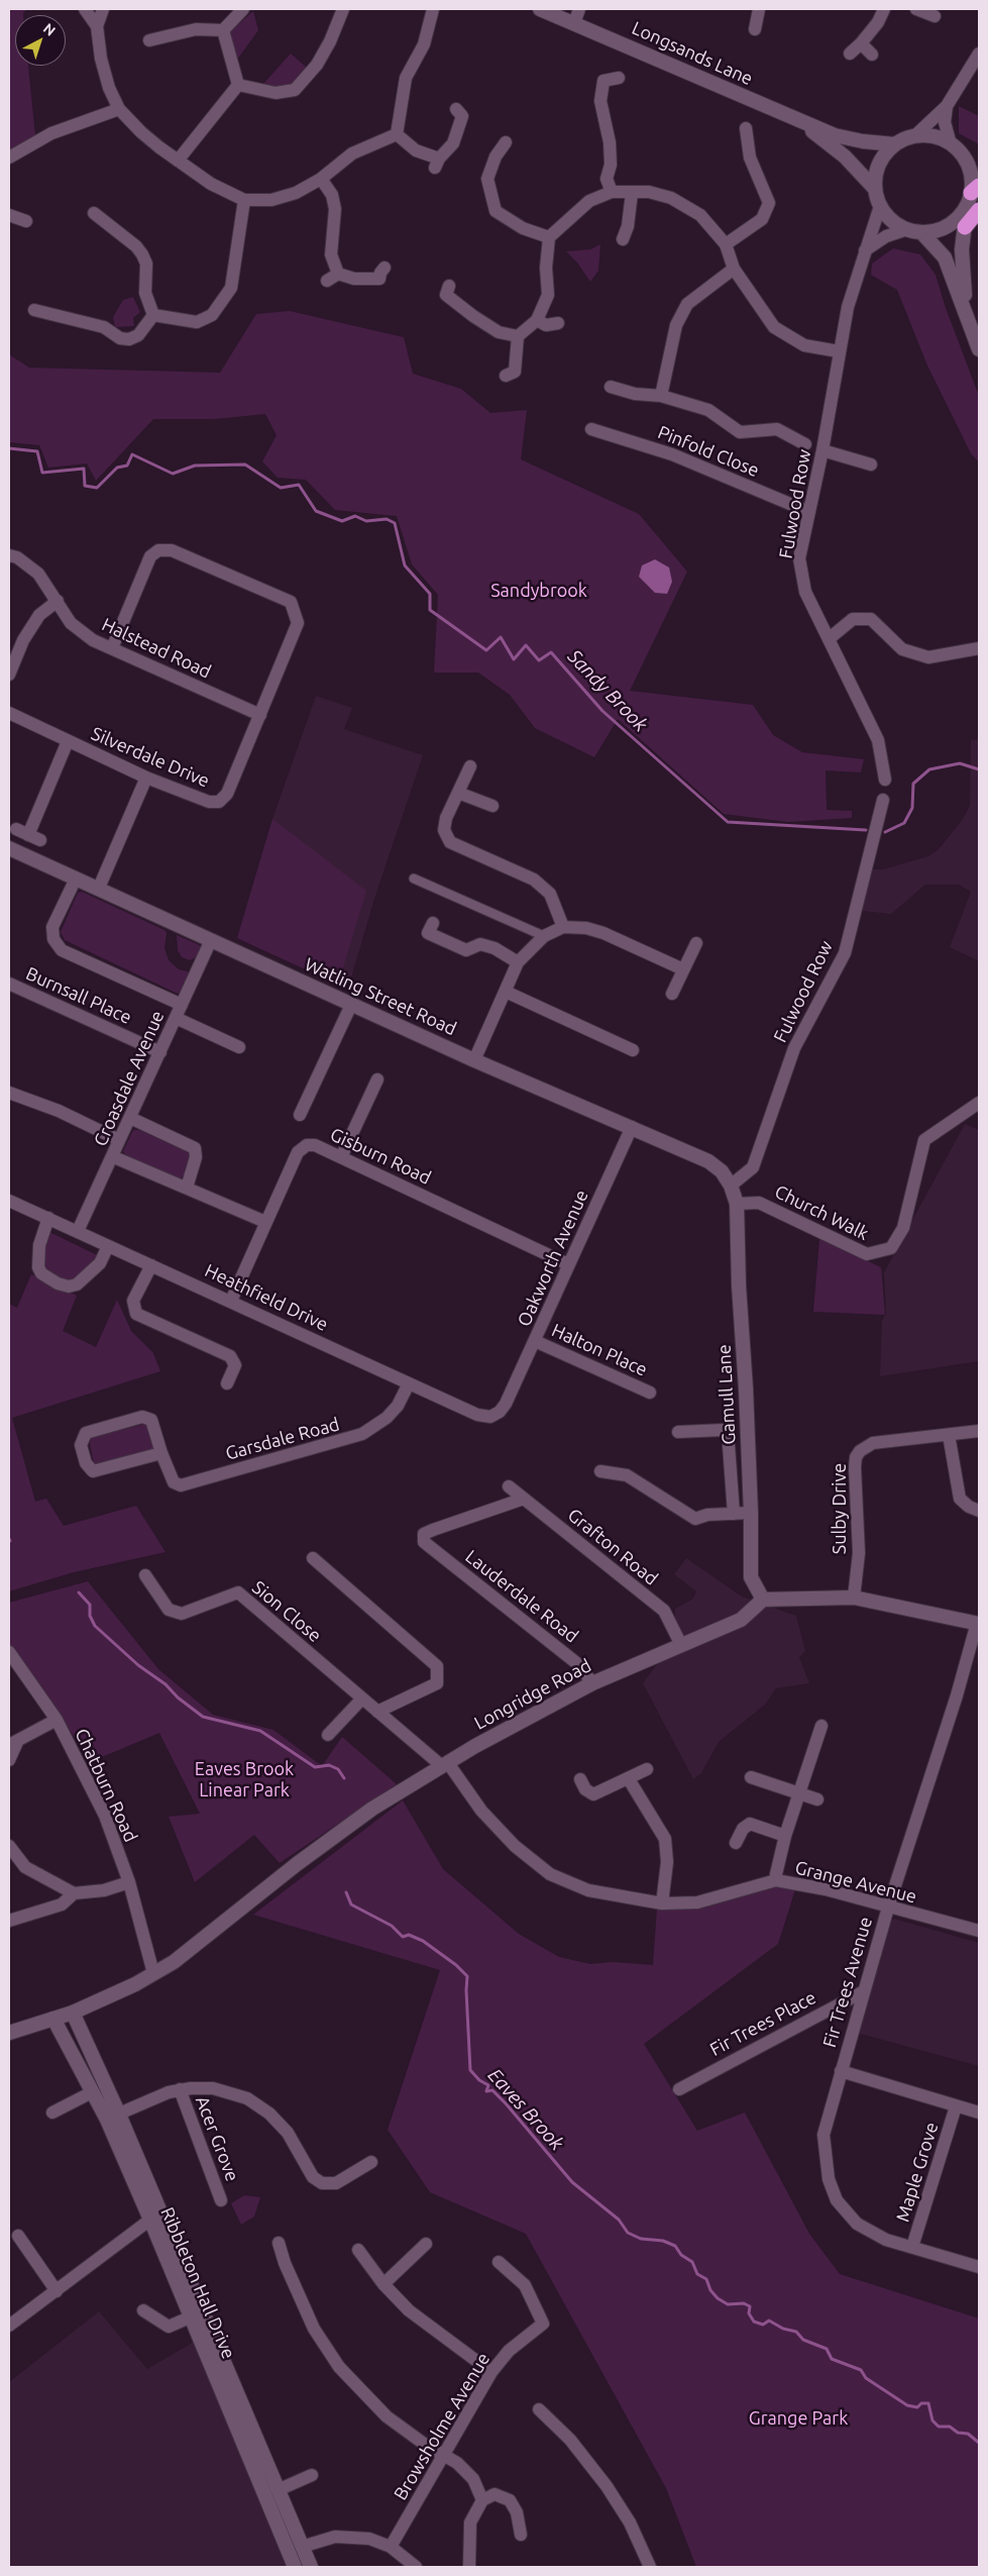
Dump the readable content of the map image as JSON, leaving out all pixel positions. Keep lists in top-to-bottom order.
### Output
{
  "streets": {
    "street": [
      "Longsands Lane",
      "Pinfold Close",
      "Fulwood Row",
      "Halstead Road",
      "Silverdale Drive",
      "Burnsall Place",
      "Watling Street Road",
      "Croasdale Avenue",
      "Gisburn Road",
      "Church Walk",
      "Oakworth Avenue",
      "Heathfield Drive",
      "Halton Place",
      "Gamull Lane",
      "Garsdale Road",
      "Sulby Drive",
      "Grafton Road",
      "Lauderdale Road",
      "Sion Close",
      "Longridge Road",
      "Chatburn Road",
      "Grange Avenue",
      "Fir Trees Avenue",
      "Fir Trees Place",
      "Acer Grove",
      "Maple Grove",
      "Ribbleton Hall Drive",
      "Browsholme Avenue"
    ]
  },
  "crossings": [
    ["Pinfold Close", "Fulwood Row"],
    ["Fulwood Row", "Watling Street Road"],
    ["Fulwood Row", "Gamull Lane"],
    ["Halstead Road", "Silverdale Drive"],
    ["Burnsall Place", "Croasdale Avenue"],
    ["Watling Street Road", "Croasdale Avenue"],
    ["Watling Street Road", "Oakworth Avenue"],
    ["Watling Street Road", "Gamull Lane"],
    ["Croasdale Avenue", "Heathfield Drive"],
    ["Gisburn Road", "Oakworth Avenue"],
    ["Gisburn Road", "Heathfield Drive"],
    ["Church Walk", "Gamull Lane"],
    ["Oakworth Avenue", "Heathfield Drive"],
    ["Oakworth Avenue", "Halton Place"],
    ["Heathfield Drive", "Garsdale Road"],
    ["Gamull Lane", "Longridge Road"],
    ["Grafton Road", "Lauderdale Road"],
    ["Grafton Road", "Longridge Road"],
    ["Lauderdale Road", "Longridge Road"],
    ["Sion Close", "Longridge Road"],
    ["Sion Close", "Grange Avenue"],
    ["Longridge Road", "Chatburn Road"],
    ["Longridge Road", "Grange Avenue"],
    ["Longridge Road", "Ribbleton Hall Drive"],
    ["Grange Avenue", "Fir Trees Avenue"],
    ["Fir Trees Avenue", "Fir Trees Place"],
    ["Fir Trees Avenue", "Maple Grove"]
  ],
  "water": ["Sandy Brook", "Eaves Brook"],
  "parks": ["Sandybrook", "Eaves Brook Linear Park", "Grange Park"],
  "north": "top right"
}
